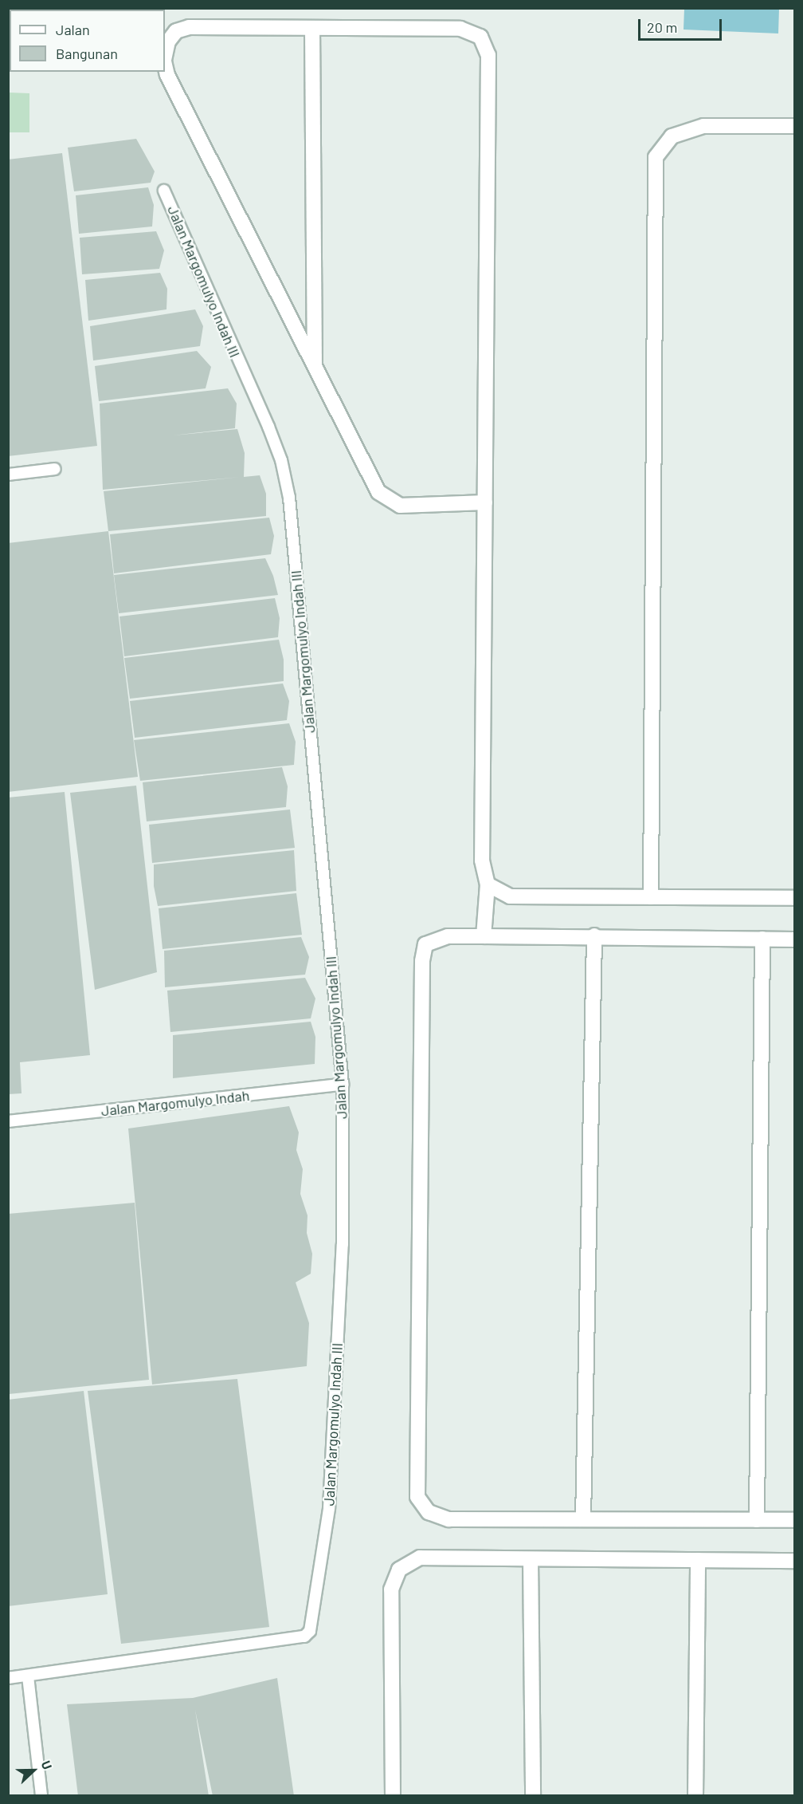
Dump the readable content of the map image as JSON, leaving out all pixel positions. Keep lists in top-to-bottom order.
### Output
{
  "streets": {
    "lane": ["Jalan Margomulyo Indah III", "Jalan Margomulyo Indah"]
  },
  "crossings": [
    ["Jalan Margomulyo Indah III", "Jalan Margomulyo Indah"]
  ],
  "legend": ["Jalan", "Bangunan"],
  "scale_bar": "20 m",
  "north": "right"
}
